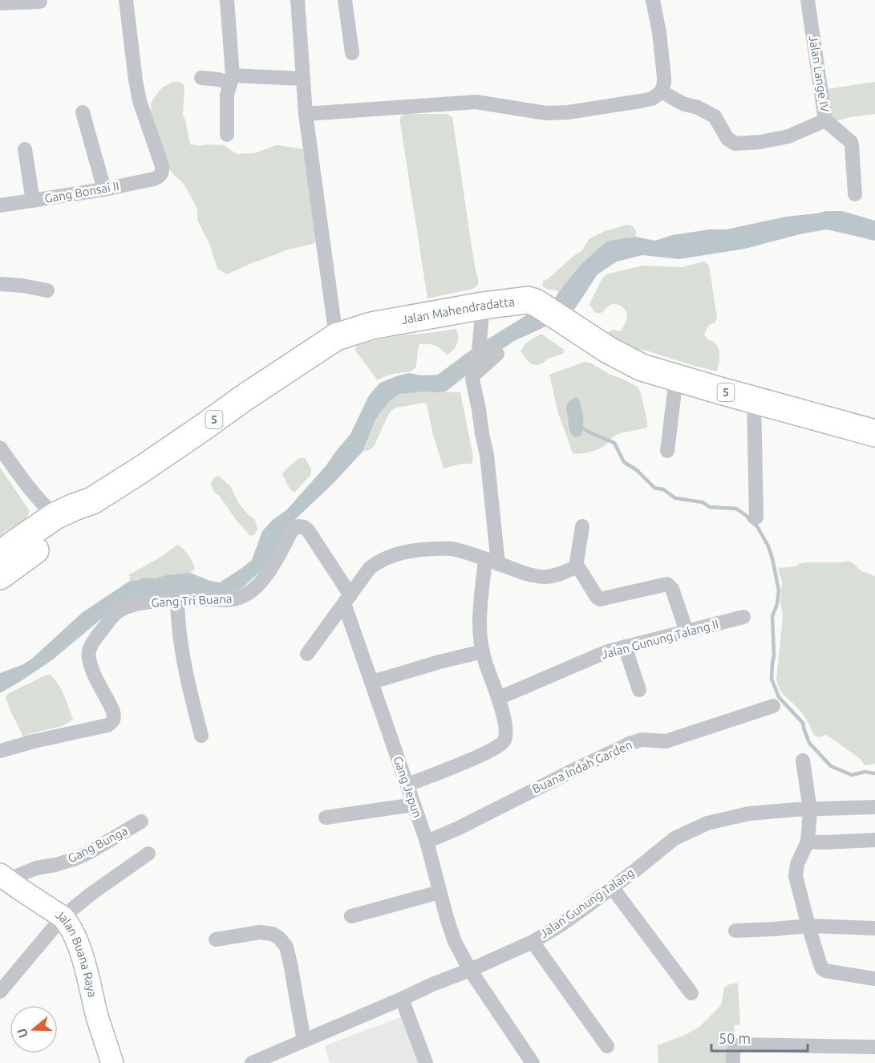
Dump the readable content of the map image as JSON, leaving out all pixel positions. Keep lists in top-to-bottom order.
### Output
{
  "streets": {
    "highway": ["Jalan Mahendradatta", "5"],
    "street": [
      "Jalan Lange IV",
      "Gang Bonsai II",
      "Gang Tri Buana",
      "Jalan Gunung Talang II",
      "Buana Indah Garden",
      "Gang Jepun",
      "Gang Bunga",
      "Jalan Gunung Talang",
      "Jalan Buana Raya"
    ]
  },
  "crossings": [
    ["Gang Tri Buana", "Gang Jepun"],
    ["Buana Indah Garden", "Gang Jepun"],
    ["Gang Jepun", "Jalan Gunung Talang"],
    ["Gang Bunga", "Jalan Buana Raya"]
  ],
  "scale_bar": "50 m",
  "north": "left"
}
